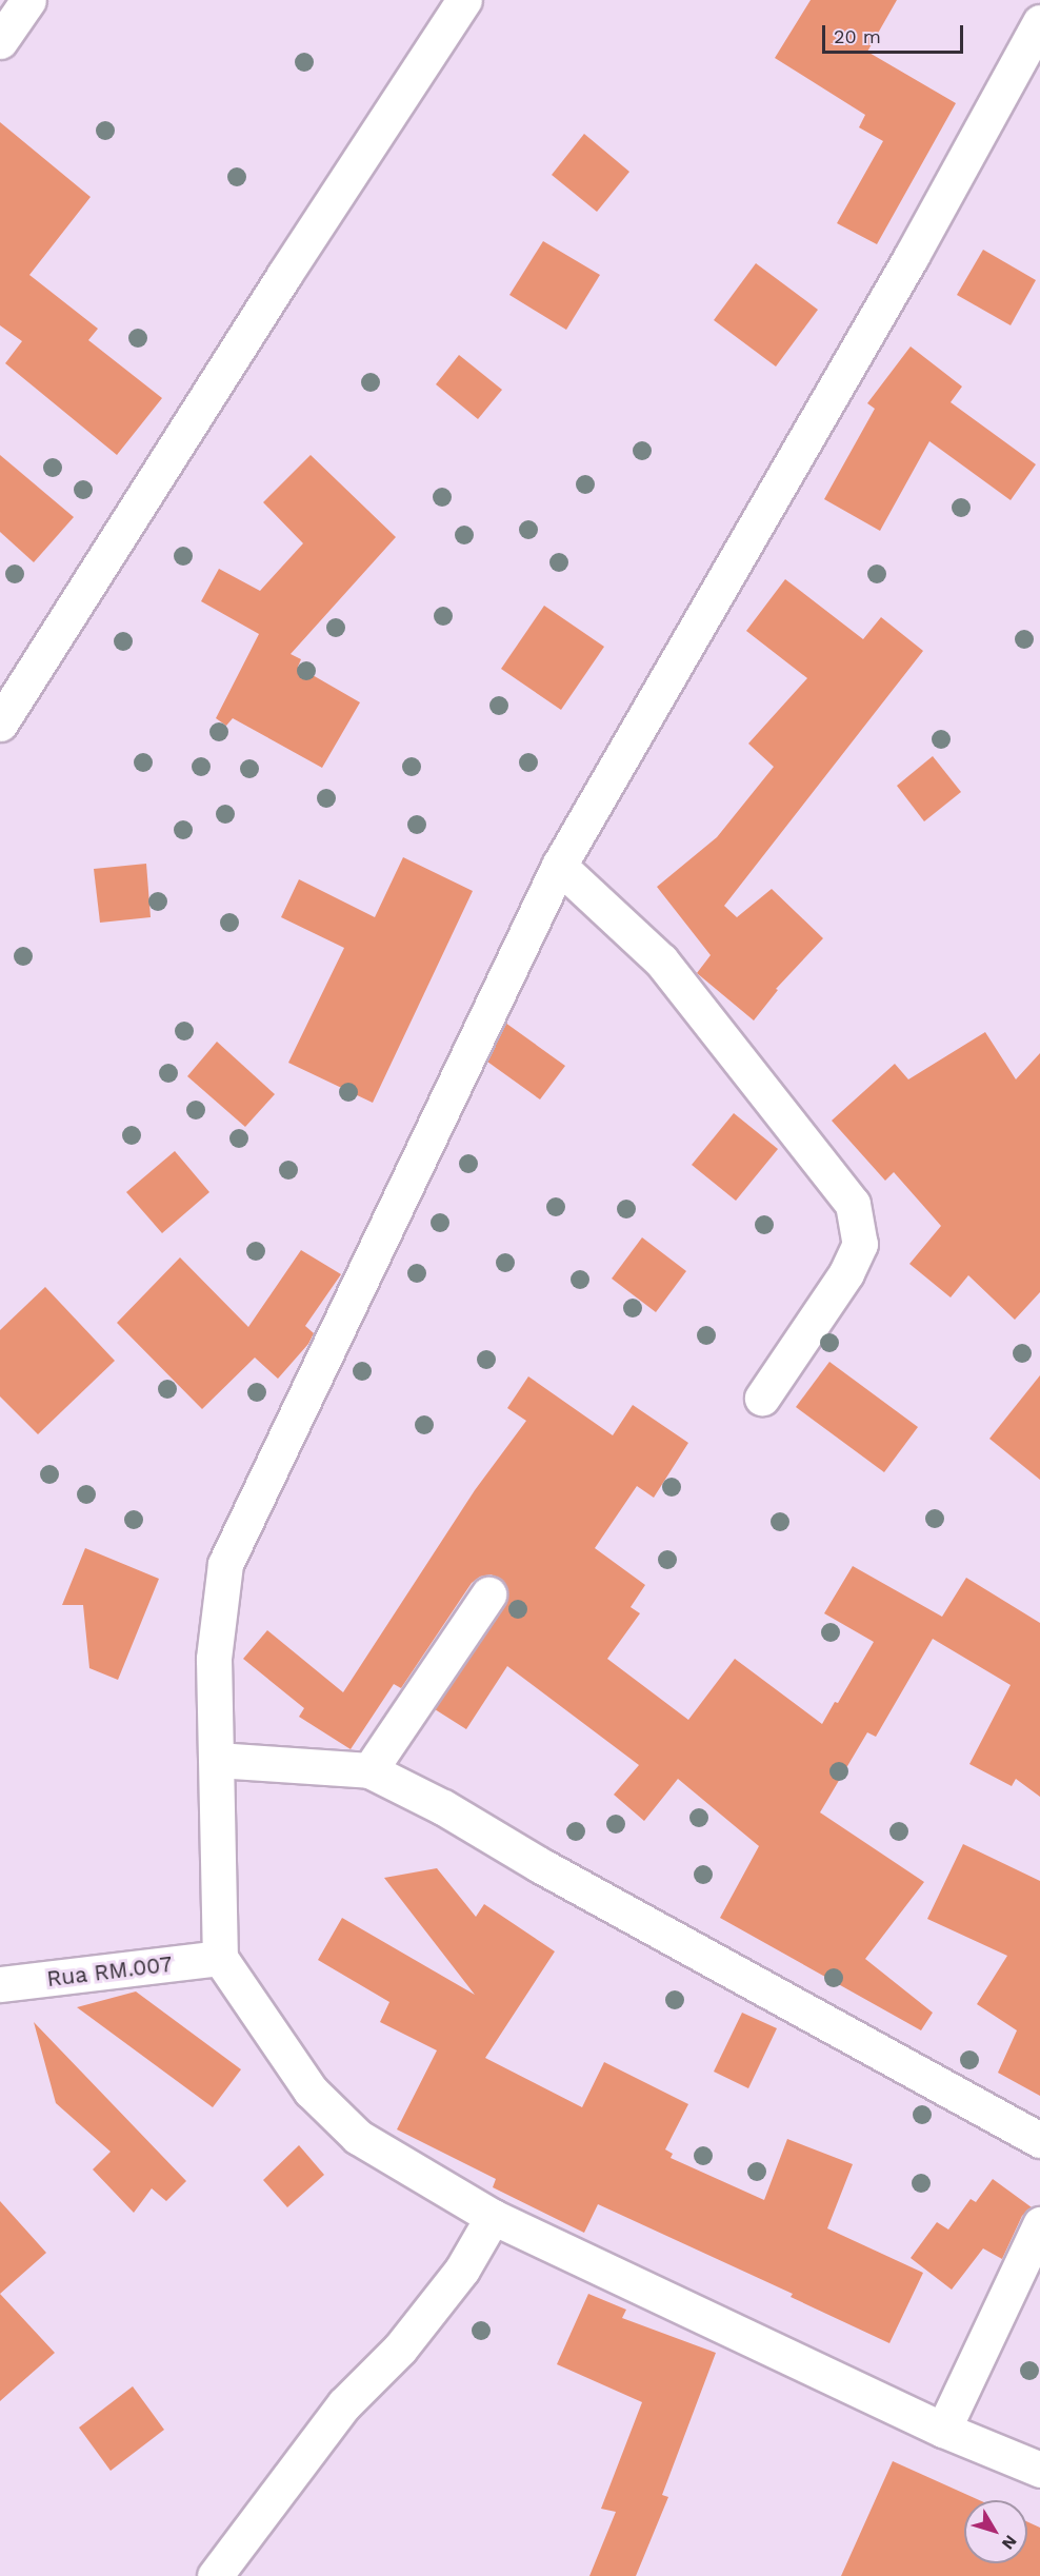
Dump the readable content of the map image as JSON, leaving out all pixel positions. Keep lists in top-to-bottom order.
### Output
{
  "streets": {
    "street": ["Rua RM.007"]
  },
  "scale_bar": "20 m",
  "north": "bottom right"
}
